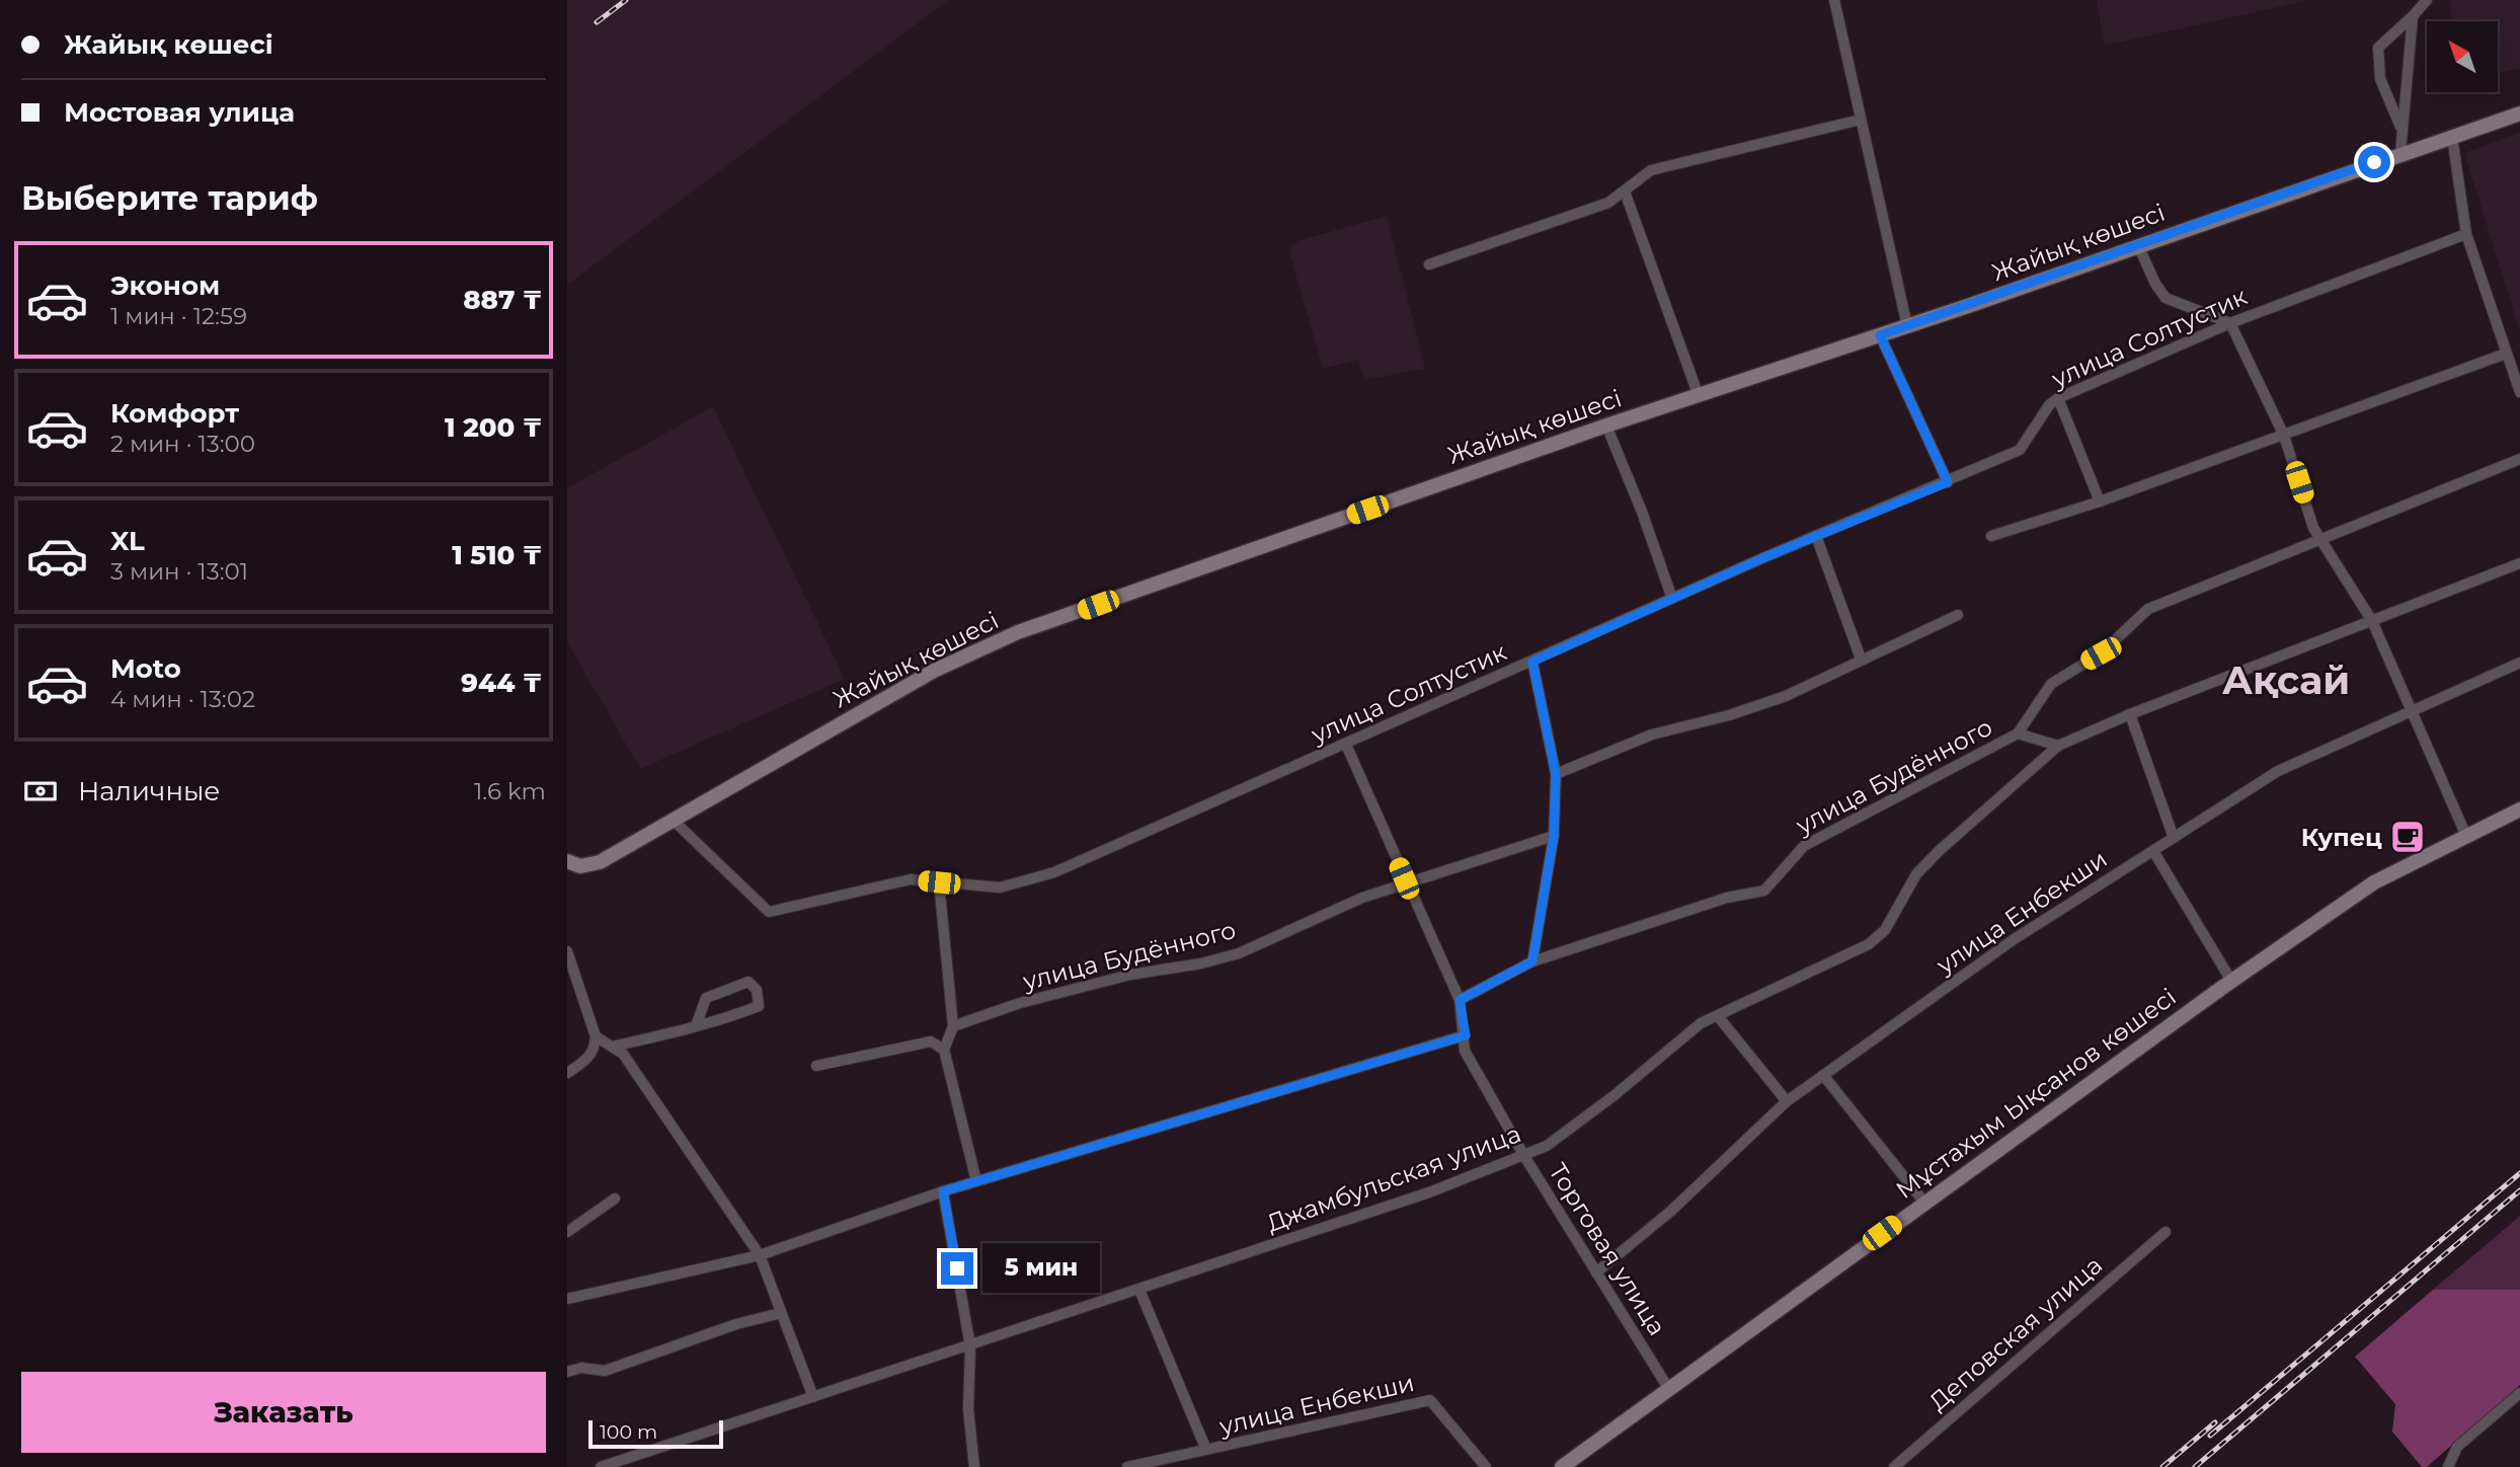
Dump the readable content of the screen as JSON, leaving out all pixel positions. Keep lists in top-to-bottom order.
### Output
{
  "streets": {
    "street": [
      "Жайық көшесі",
      "улица Солтустик",
      "улица Будённого",
      "улица Енбекши",
      "Мұстахым Ықсанов көшесі",
      "Джамбульская улица",
      "Торговая улица",
      "Деповская улица"
    ]
  },
  "crossings": [
    ["Жайық көшесі", "улица Солтустик"],
    ["улица Солтустик", "Торговая улица"],
    ["улица Будённого", "Торговая улица"],
    ["улица Енбекши", "Торговая улица"],
    ["Мұстахым Ықсанов көшесі", "Торговая улица"],
    ["Джамбульская улица", "Торговая улица"]
  ],
  "districts": ["Ақсай"],
  "places": {
    "cafe": ["Купец"]
  },
  "scale_bar": "100 m",
  "north": "top left",
  "page": {
    "banner": ["Жайық көшесі", "Мостовая улица"],
    "heading": "Выберите тариф",
    "list": [
      {
        "name": "Эконом",
        "note": "1 мин · 12:59",
        "value": "887 ₸"
      },
      {
        "name": "Комфорт",
        "note": "2 мин · 13:00",
        "value": "1 200 ₸"
      },
      {
        "name": "XL",
        "note": "3 мин · 13:01",
        "value": "1 510 ₸"
      },
      {
        "name": "Moto",
        "note": "4 мин · 13:02",
        "value": "944 ₸"
      }
    ],
    "pay": ["Наличные", "1.6 km"],
    "bubble": "5 мин",
    "buttons": "Заказать",
    "scale": "100 m"
  }
}
